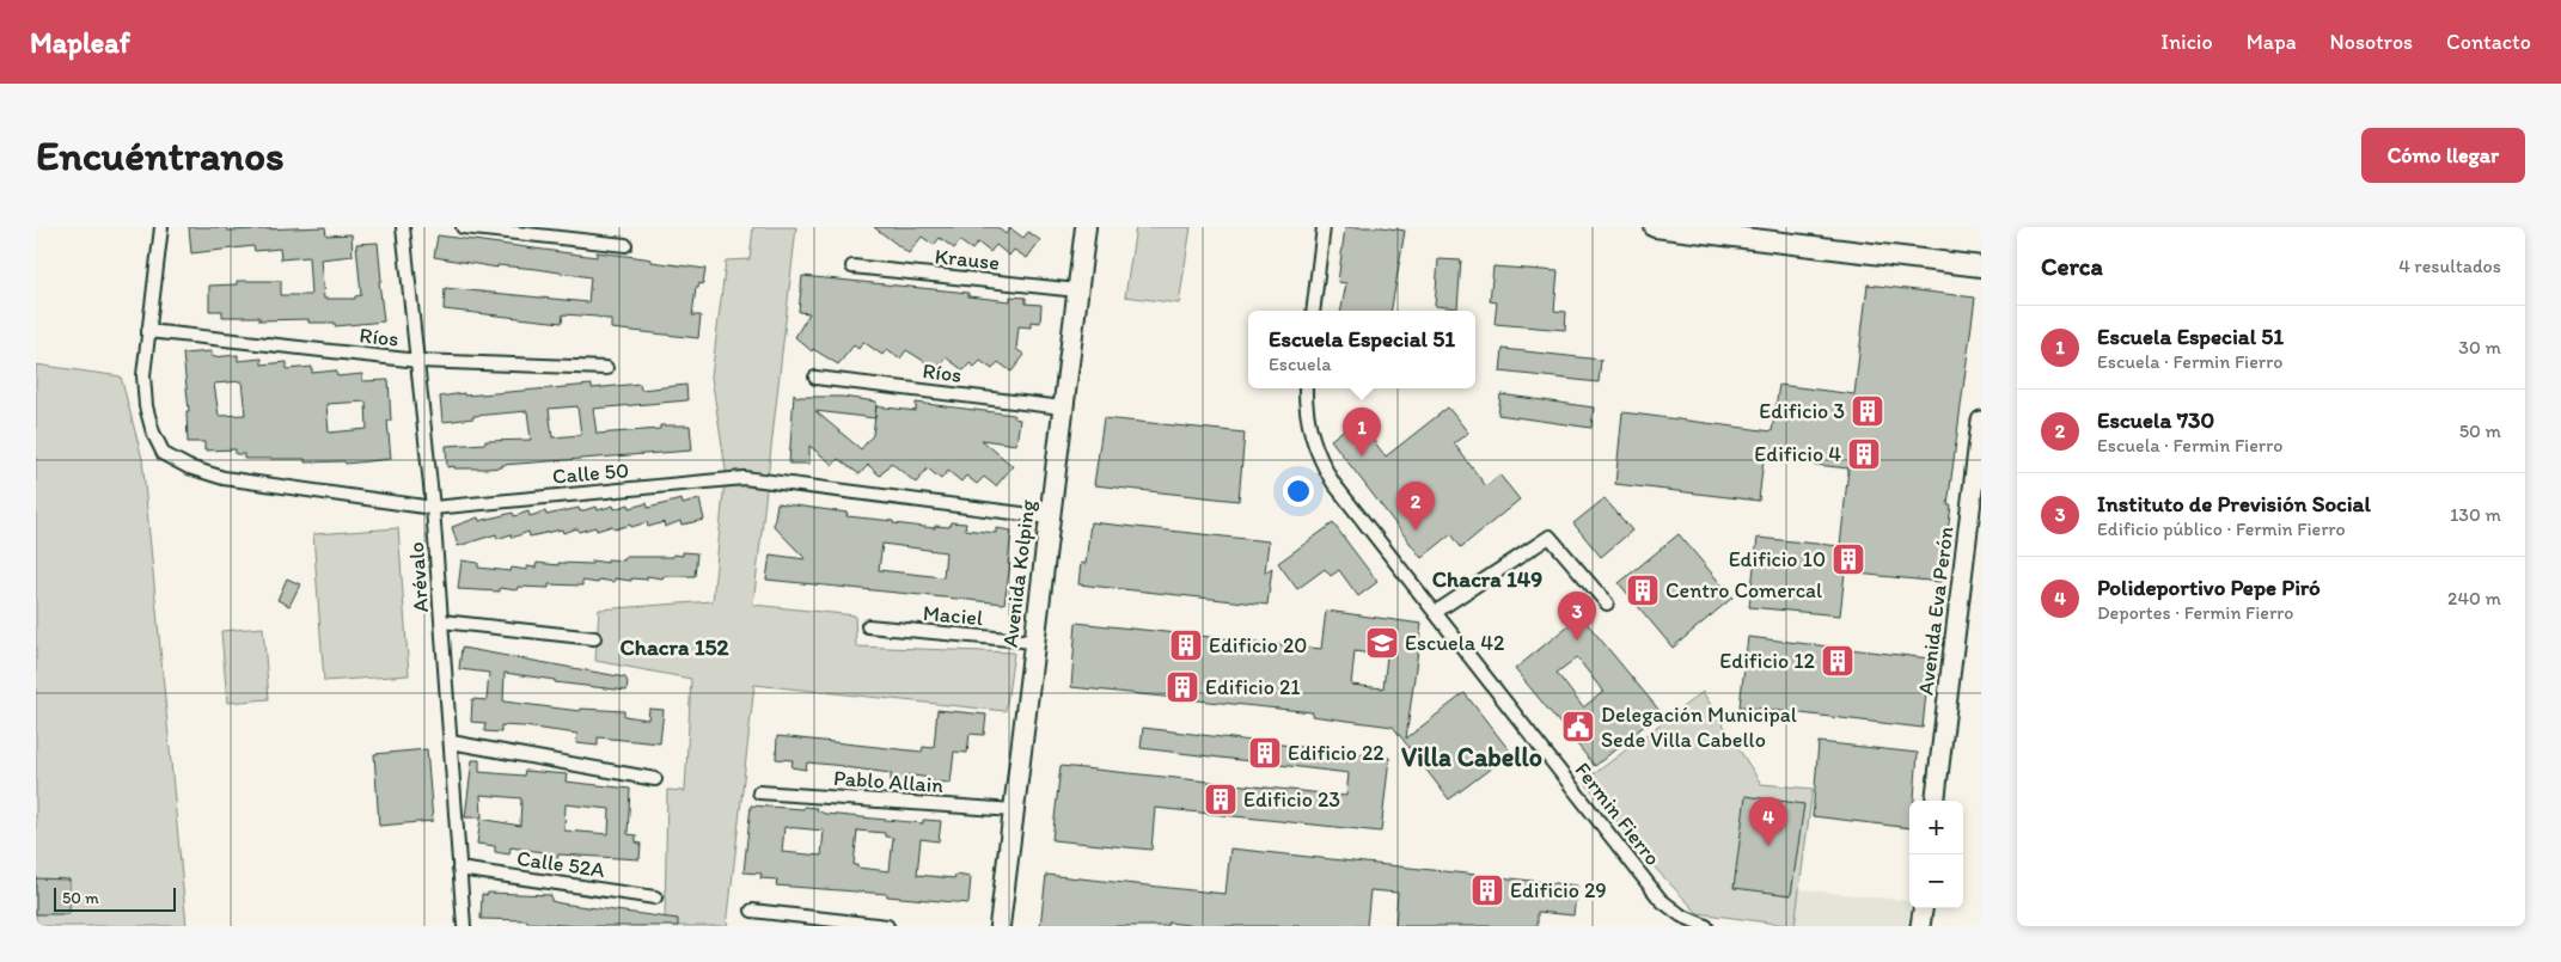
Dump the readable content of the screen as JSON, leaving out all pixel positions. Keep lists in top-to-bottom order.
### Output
{
  "streets": {
    "main road": ["Avenida Kolping", "Avenida Eva Perón"],
    "street": [
      "Krause",
      "Ríos",
      "Calle 50",
      "Arévalo",
      "Maciel",
      "Pablo Allain",
      "Fermin Fierro",
      "Calle 52A"
    ]
  },
  "crossings": [
    ["Krause", "Avenida Kolping"],
    ["Ríos", "Calle 50"],
    ["Ríos", "Avenida Kolping"],
    ["Ríos", "Arévalo"],
    ["Calle 50", "Avenida Kolping"],
    ["Calle 50", "Arévalo"],
    ["Avenida Kolping", "Maciel"],
    ["Avenida Kolping", "Pablo Allain"],
    ["Arévalo", "Calle 52A"]
  ],
  "districts": ["Chacra 149", "Chacra 152", "Villa Cabello"],
  "places": {
    "building": [
      "Edificio 3",
      "Edificio 4",
      "Edificio 10",
      "Centro Comercal",
      "Edificio 20",
      "Edificio 12",
      "Edificio 21",
      "Edificio 22",
      "Edificio 23",
      "Edificio 29"
    ],
    "school or university": ["Escuela 42"],
    "public building": ["Delegación Municipal Sede Villa Cabello"]
  },
  "scale_bar": "50 m",
  "page": {
    "header": "Mapleaf",
    "nav": [
      "Inicio",
      "Mapa",
      "Nosotros",
      "Contacto"
    ],
    "buttons": "Cómo llegar",
    "title": "Encuéntranos",
    "heading": ["Cerca", "4 resultados"],
    "list": [
      {
        "mark": "1",
        "name": "Escuela Especial 51",
        "note": "Escuela · Fermin Fierro",
        "value": "30 m"
      },
      {
        "mark": "2",
        "name": "Escuela 730",
        "note": "Escuela · Fermin Fierro",
        "value": "50 m"
      },
      {
        "mark": "3",
        "name": "Instituto de Previsión Social",
        "note": "Edificio público · Fermin Fierro",
        "value": "130 m"
      },
      {
        "mark": "4",
        "name": "Polideportivo Pepe Piró",
        "note": "Deportes · Fermin Fierro",
        "value": "240 m"
      }
    ],
    "popup": ["Escuela Especial 51", "Escuela"],
    "pins": [
      "1",
      "2",
      "3",
      "4"
    ],
    "map_buttons": ["+", "−"],
    "scale": "50 m"
  }
}
